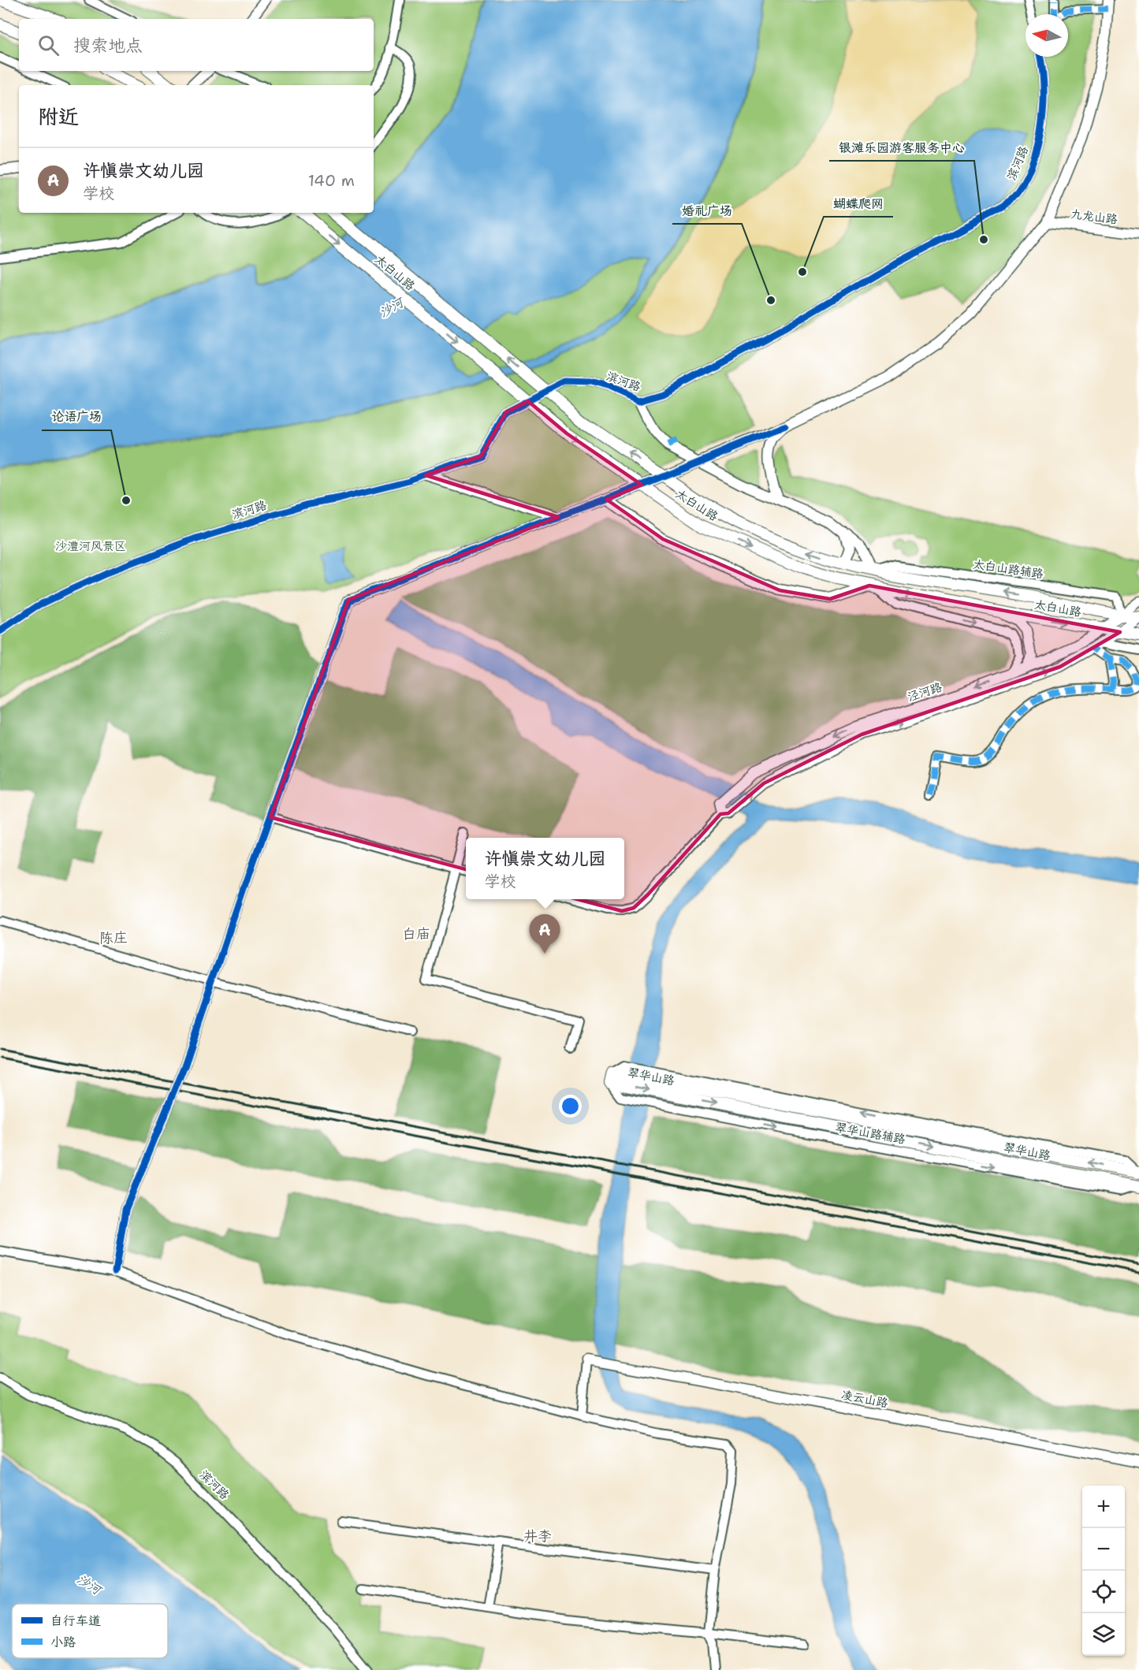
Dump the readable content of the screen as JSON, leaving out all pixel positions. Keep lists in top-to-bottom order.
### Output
{
  "streets": {
    "main road": ["太白山路", "翠华山路"],
    "street": [
      "滨河路",
      "九龙山路",
      "太白山路辅路",
      "泾河路",
      "翠华山路辅路",
      "凌云山路"
    ]
  },
  "crossings": [
    ["太白山路", "太白山路辅路"],
    ["太白山路", "泾河路"],
    ["太白山路辅路", "泾河路"],
    ["翠华山路", "翠华山路辅路"]
  ],
  "one_way": ["翠华山路辅路"],
  "districts": ["白庙", "陈庄", "井李"],
  "water": ["沙河"],
  "parks": ["沙澧河风景区"],
  "places": [
    "银滩乐园游客服务中心",
    "蝴蝶爬网",
    "婚礼广场",
    "论语广场"
  ],
  "legend": ["自行车道", "小路"],
  "north": "left",
  "page": {
    "search": "搜索地点",
    "heading": "附近",
    "list": [
      {
        "mark": "A",
        "name": "许慎崇文幼儿园",
        "note": "学校",
        "value": "140 m"
      }
    ],
    "popup": ["许慎崇文幼儿园", "学校"],
    "pins": "A",
    "map_buttons": ["+", "−"]
  }
}
